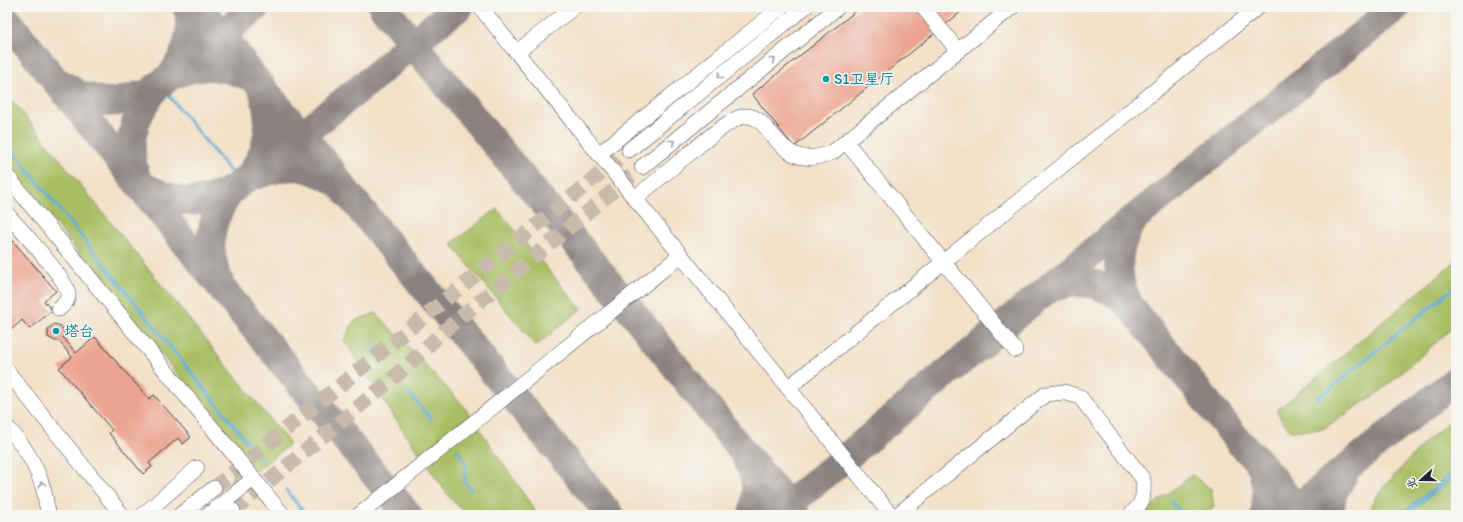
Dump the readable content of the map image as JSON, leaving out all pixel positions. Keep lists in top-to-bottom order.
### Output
{
  "places": ["S1卫星厅", "塔台"],
  "north": "left"
}
